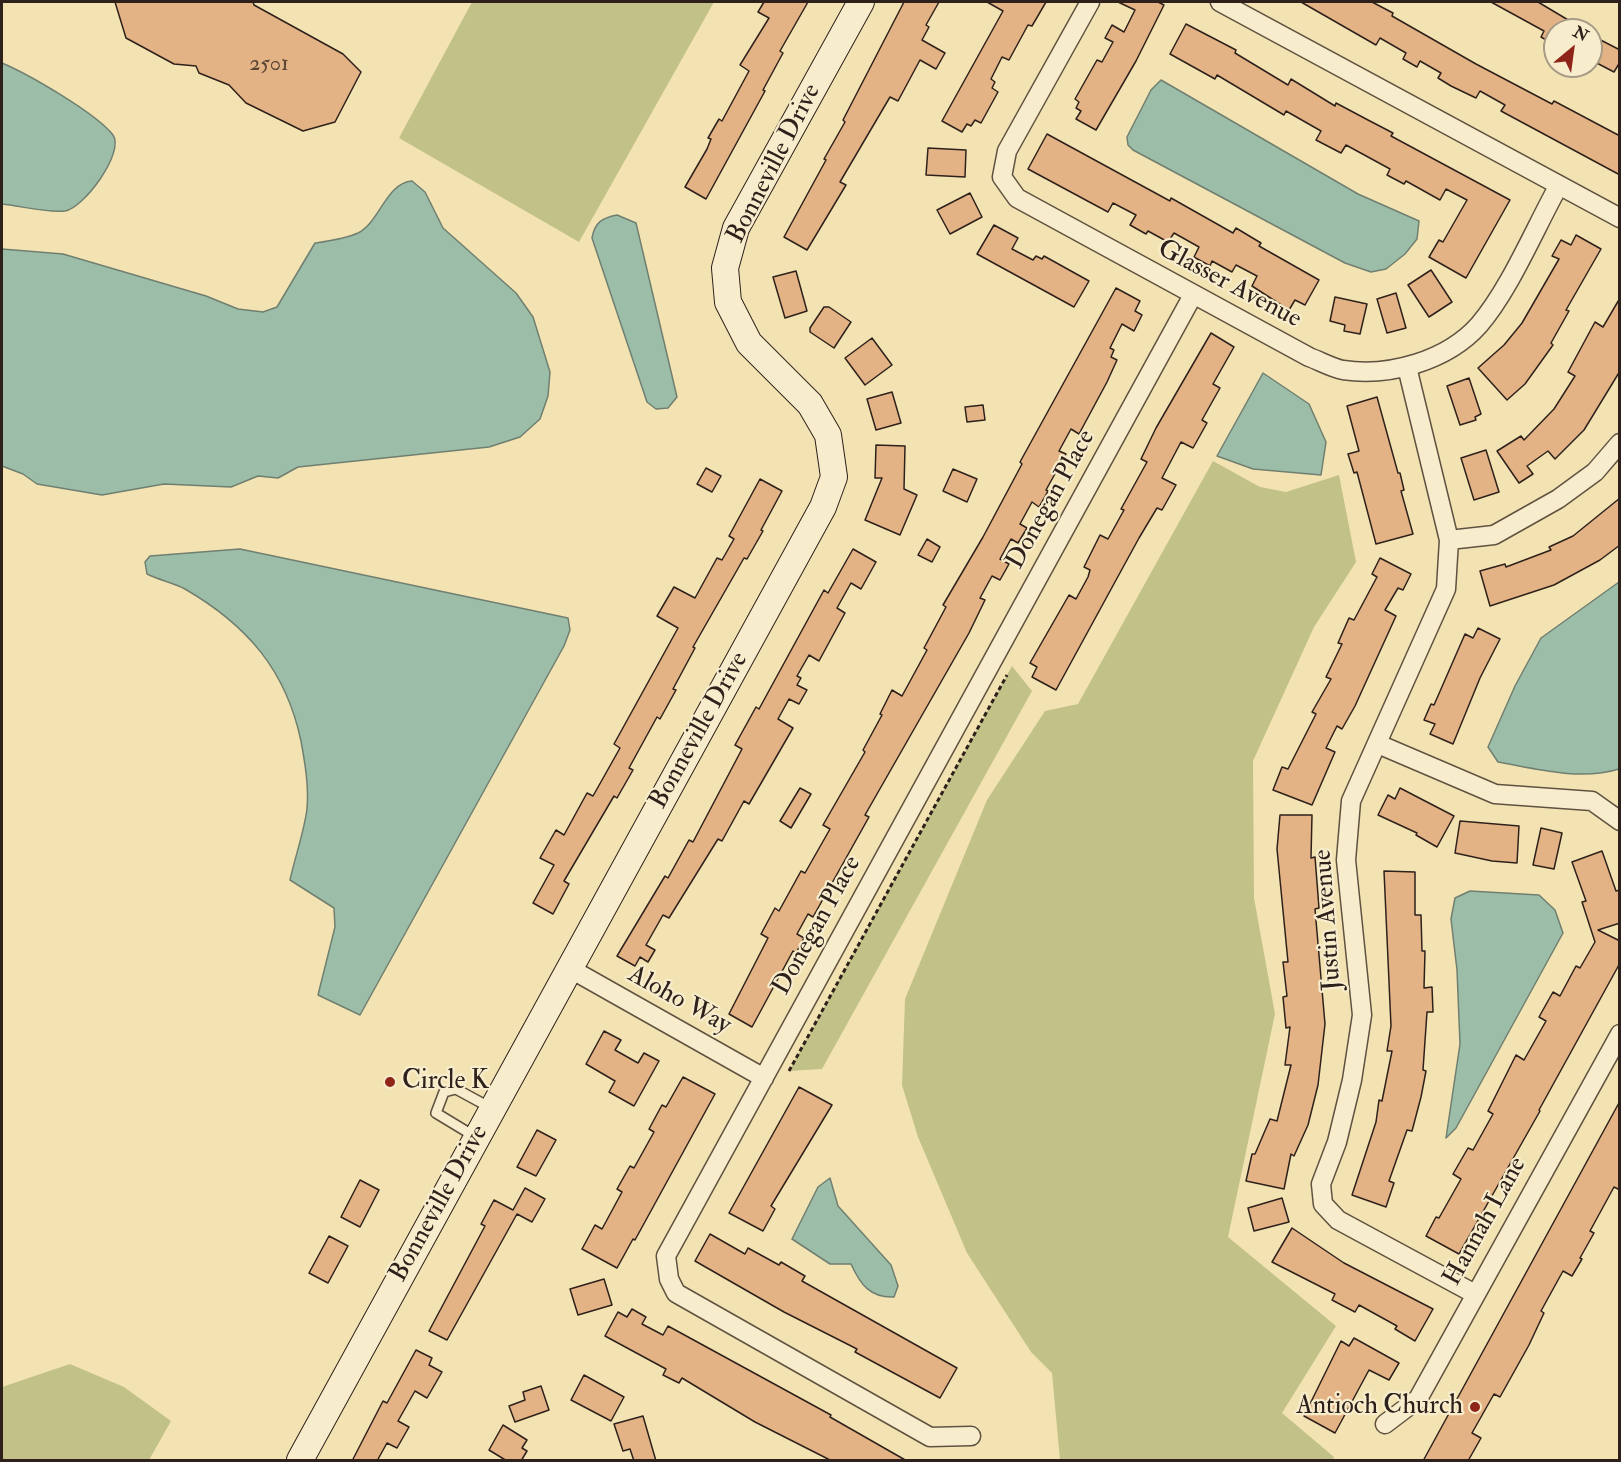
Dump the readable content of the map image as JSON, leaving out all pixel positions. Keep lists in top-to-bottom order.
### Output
{
  "streets": {
    "street": [
      "Bonneville Drive",
      "Glasser Avenue",
      "Donegan Place",
      "Justin Avenue",
      "Aloho Way",
      "Hannah Lane"
    ]
  },
  "crossings": [
    ["Bonneville Drive", "Aloho Way"],
    ["Glasser Avenue", "Donegan Place"],
    ["Glasser Avenue", "Justin Avenue"],
    ["Donegan Place", "Aloho Way"],
    ["Justin Avenue", "Hannah Lane"]
  ],
  "places": ["Circle K", "Antioch Church"],
  "house_numbers": ["2501"],
  "north": "top right"
}
